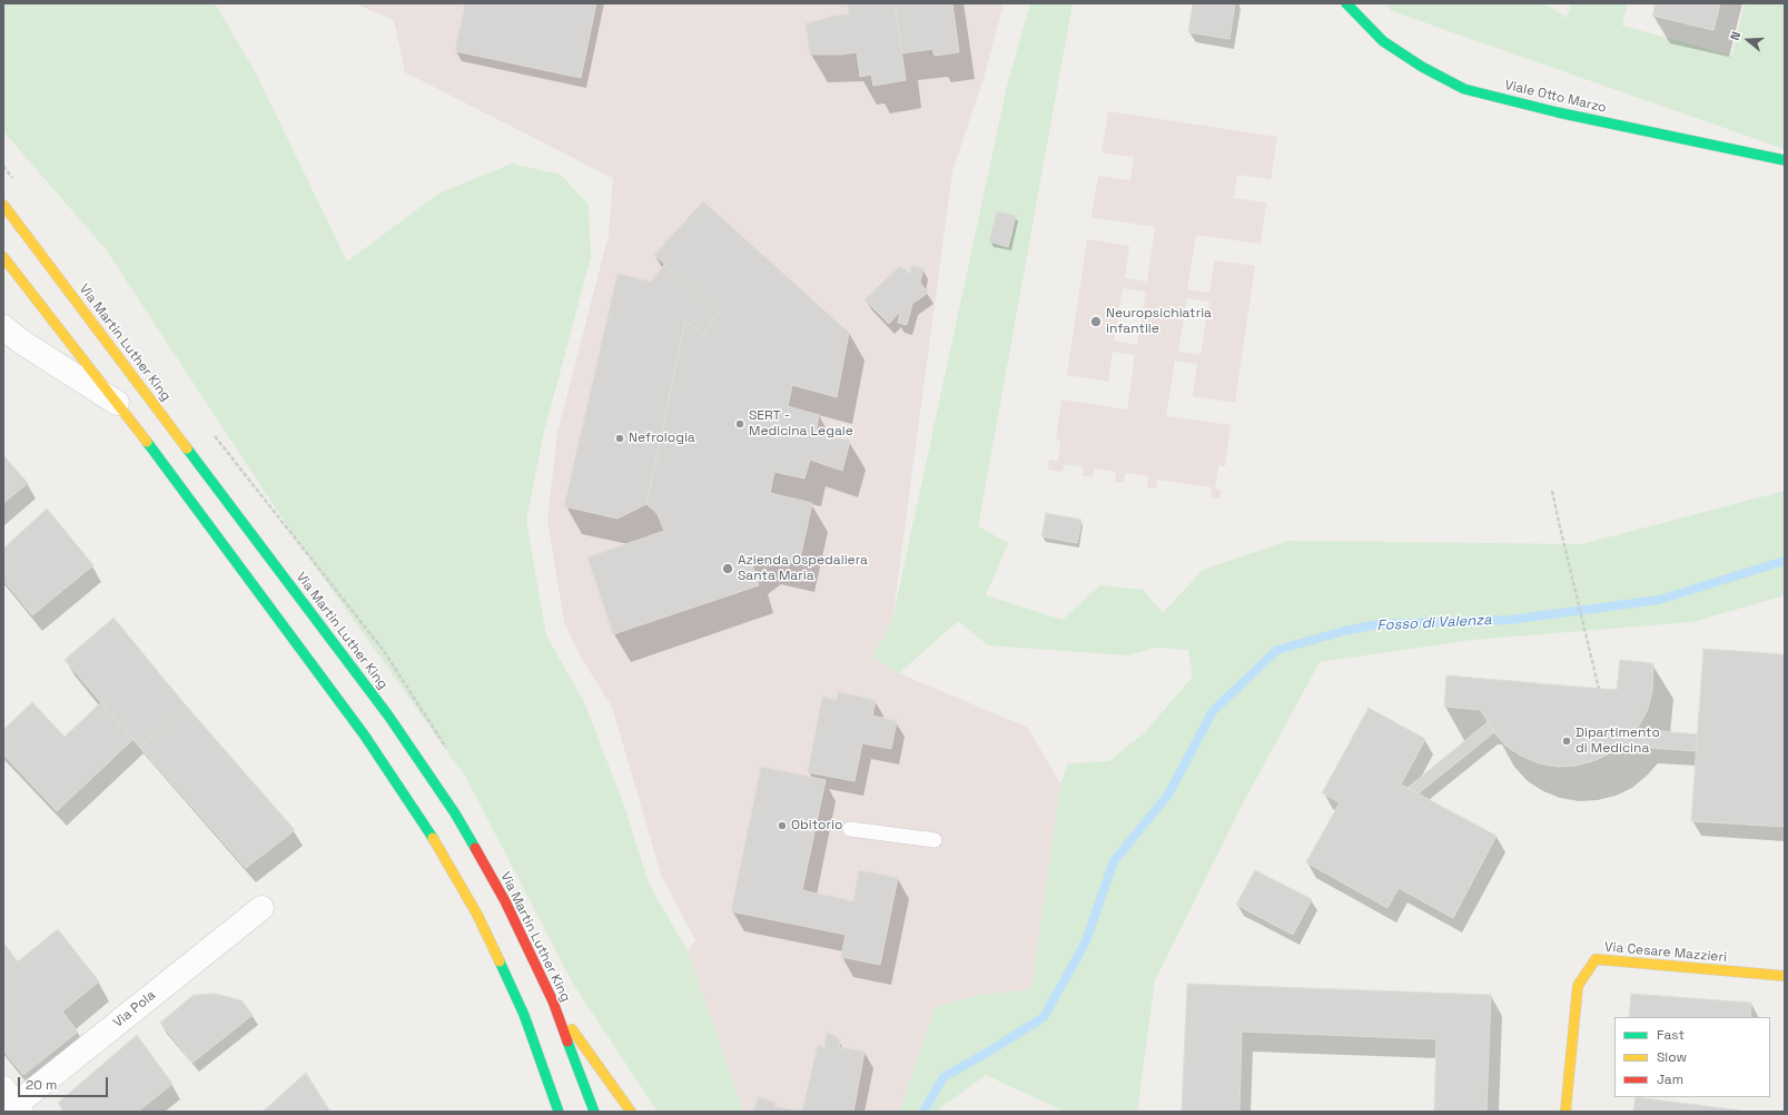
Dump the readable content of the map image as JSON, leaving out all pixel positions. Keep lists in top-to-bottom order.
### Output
{
  "streets": {
    "main road": ["Viale Otto Marzo", "Via Martin Luther King", "Via Cesare Mazzieri"],
    "street": ["Via Pola"]
  },
  "water": ["Fosso di Valenza"],
  "places": [
    "Neuropsichiatria infantile",
    "SERT - Medicina Legale",
    "Nefrologia",
    "Azienda Ospedaliera Santa Maria",
    "Dipartimento di Medicina",
    "Obitorio"
  ],
  "legend": ["Fast", "Slow", "Jam"],
  "scale_bar": "20 m",
  "north": "left"
}
